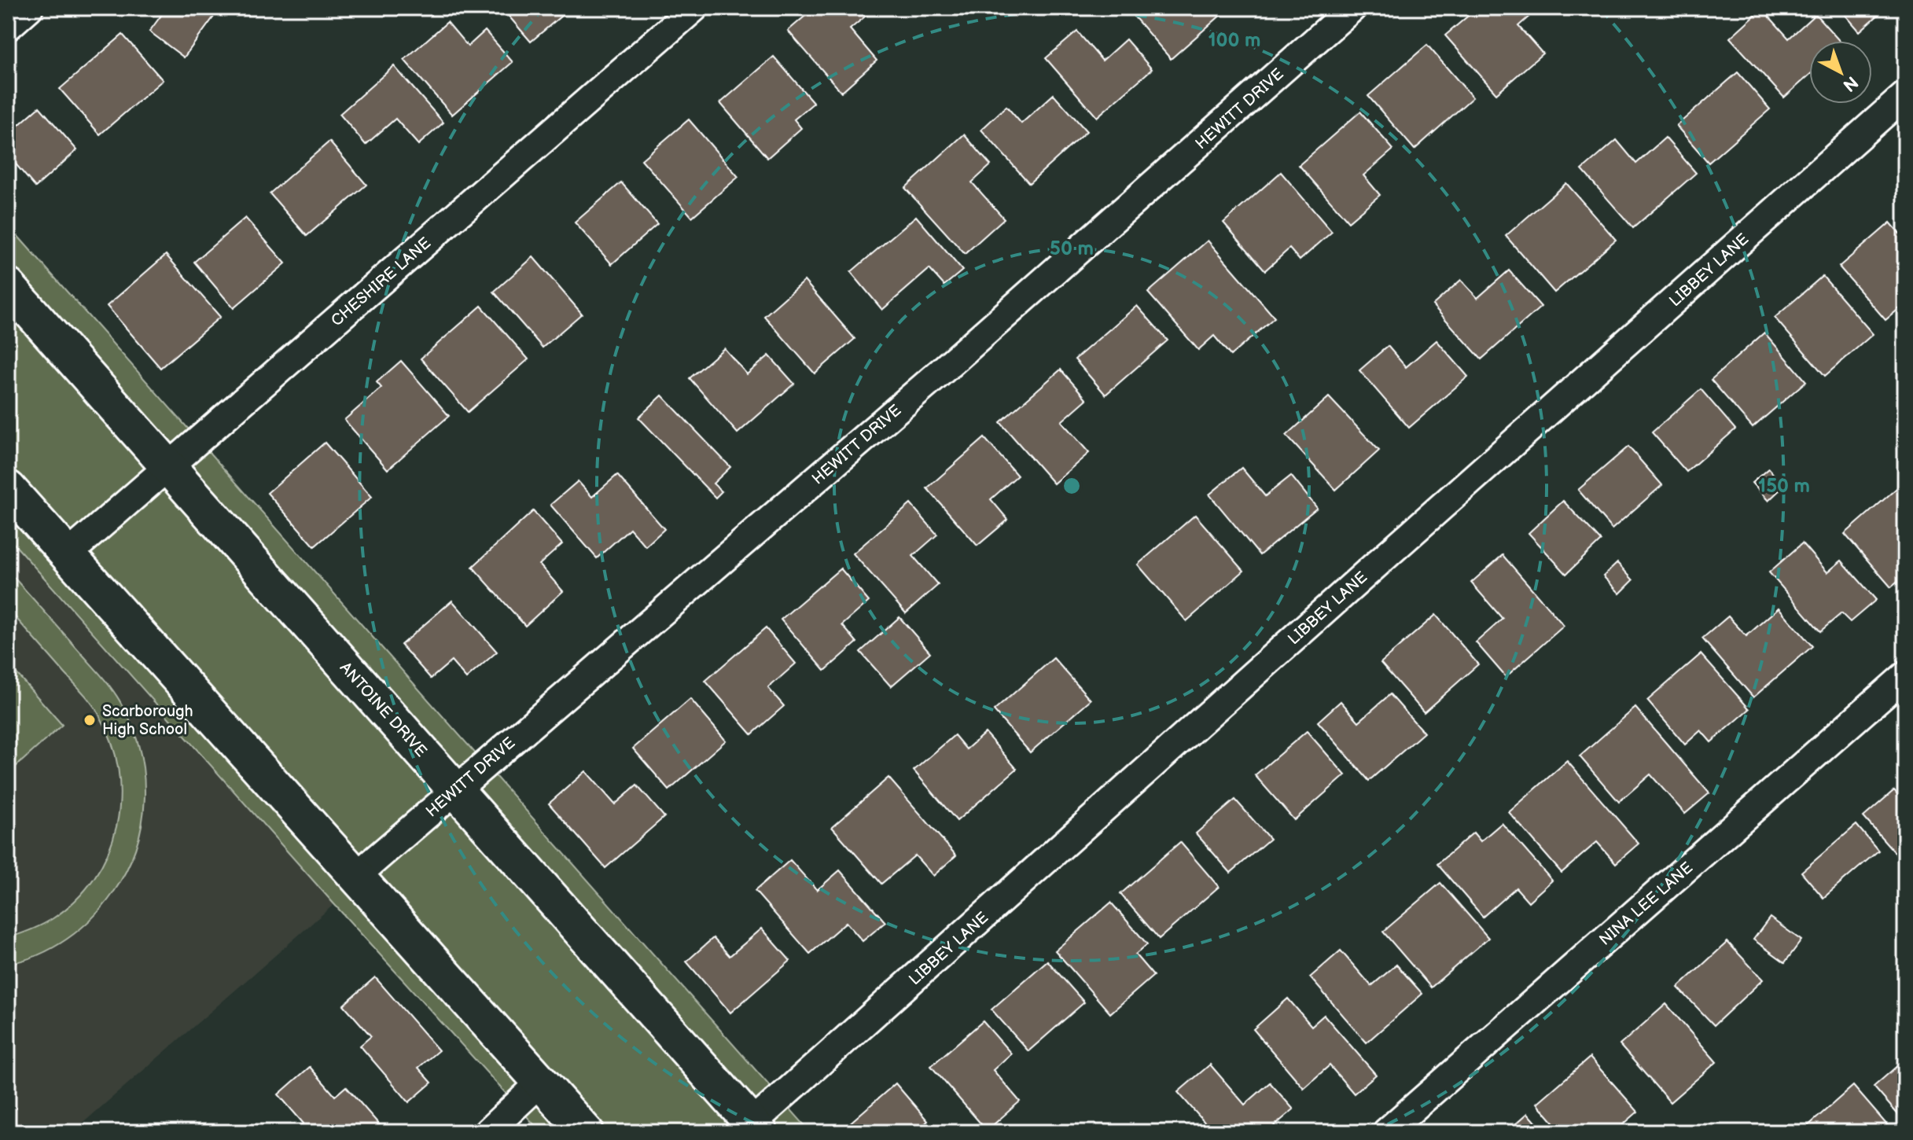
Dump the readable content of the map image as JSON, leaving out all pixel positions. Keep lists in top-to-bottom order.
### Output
{
  "streets": {
    "main road": ["ANTOINE DRIVE"],
    "street": [
      "HEWITT DRIVE",
      "LIBBEY LANE",
      "CHESHIRE LANE",
      "NINA LEE LANE"
    ]
  },
  "crossings": [
    ["HEWITT DRIVE", "ANTOINE DRIVE"],
    ["LIBBEY LANE", "ANTOINE DRIVE"],
    ["CHESHIRE LANE", "ANTOINE DRIVE"]
  ],
  "places": ["Scarborough High School"],
  "north": "bottom right",
  "rings": ["100 m", "50 m", "150 m"]
}
